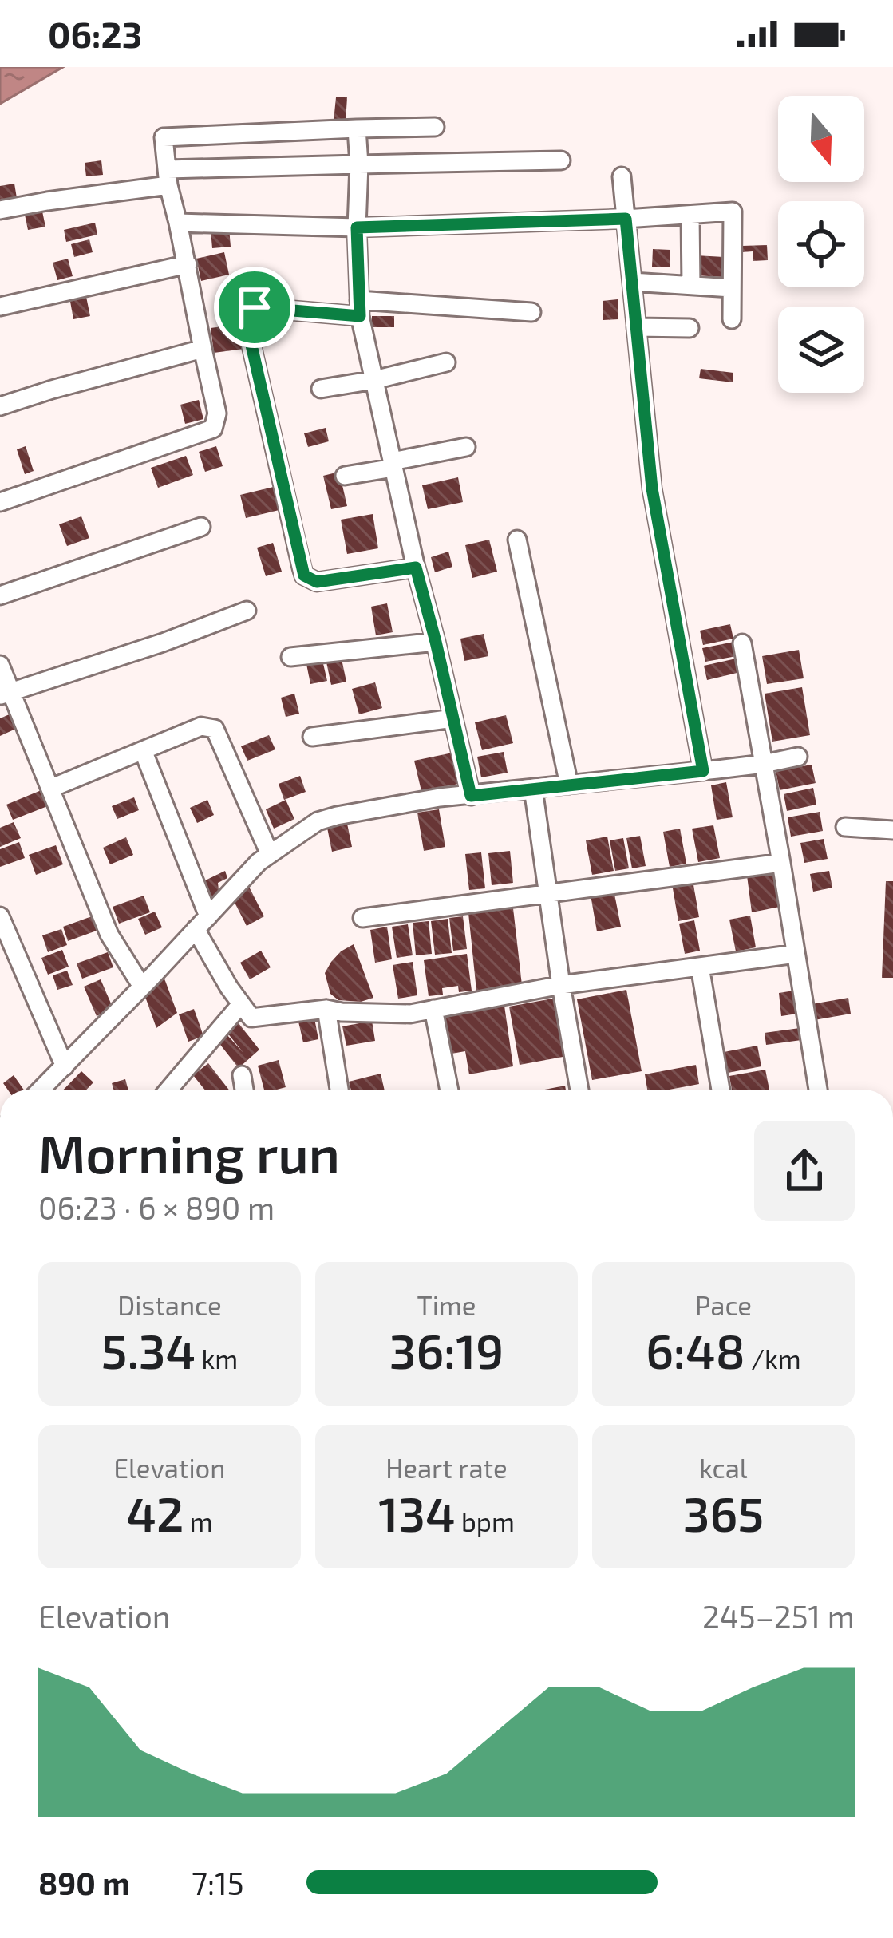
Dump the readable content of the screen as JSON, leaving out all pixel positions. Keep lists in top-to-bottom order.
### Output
{
  "north": "bottom",
  "page": {
    "status": "06:23",
    "heading": ["Morning run", "06:23 · 6 × 890 m"],
    "stats": [
      ["Distance", "5.34 km"],
      ["Time", "36:19"],
      ["Pace", "6:48 /km"],
      ["Elevation", "42 m"],
      ["Heart rate", "134 bpm"],
      ["kcal", "365"]
    ],
    "chart": ["Elevation", "245–251 m"],
    "list": [
      {
        "name": "890 m",
        "note": "7:15"
      }
    ]
  }
}
